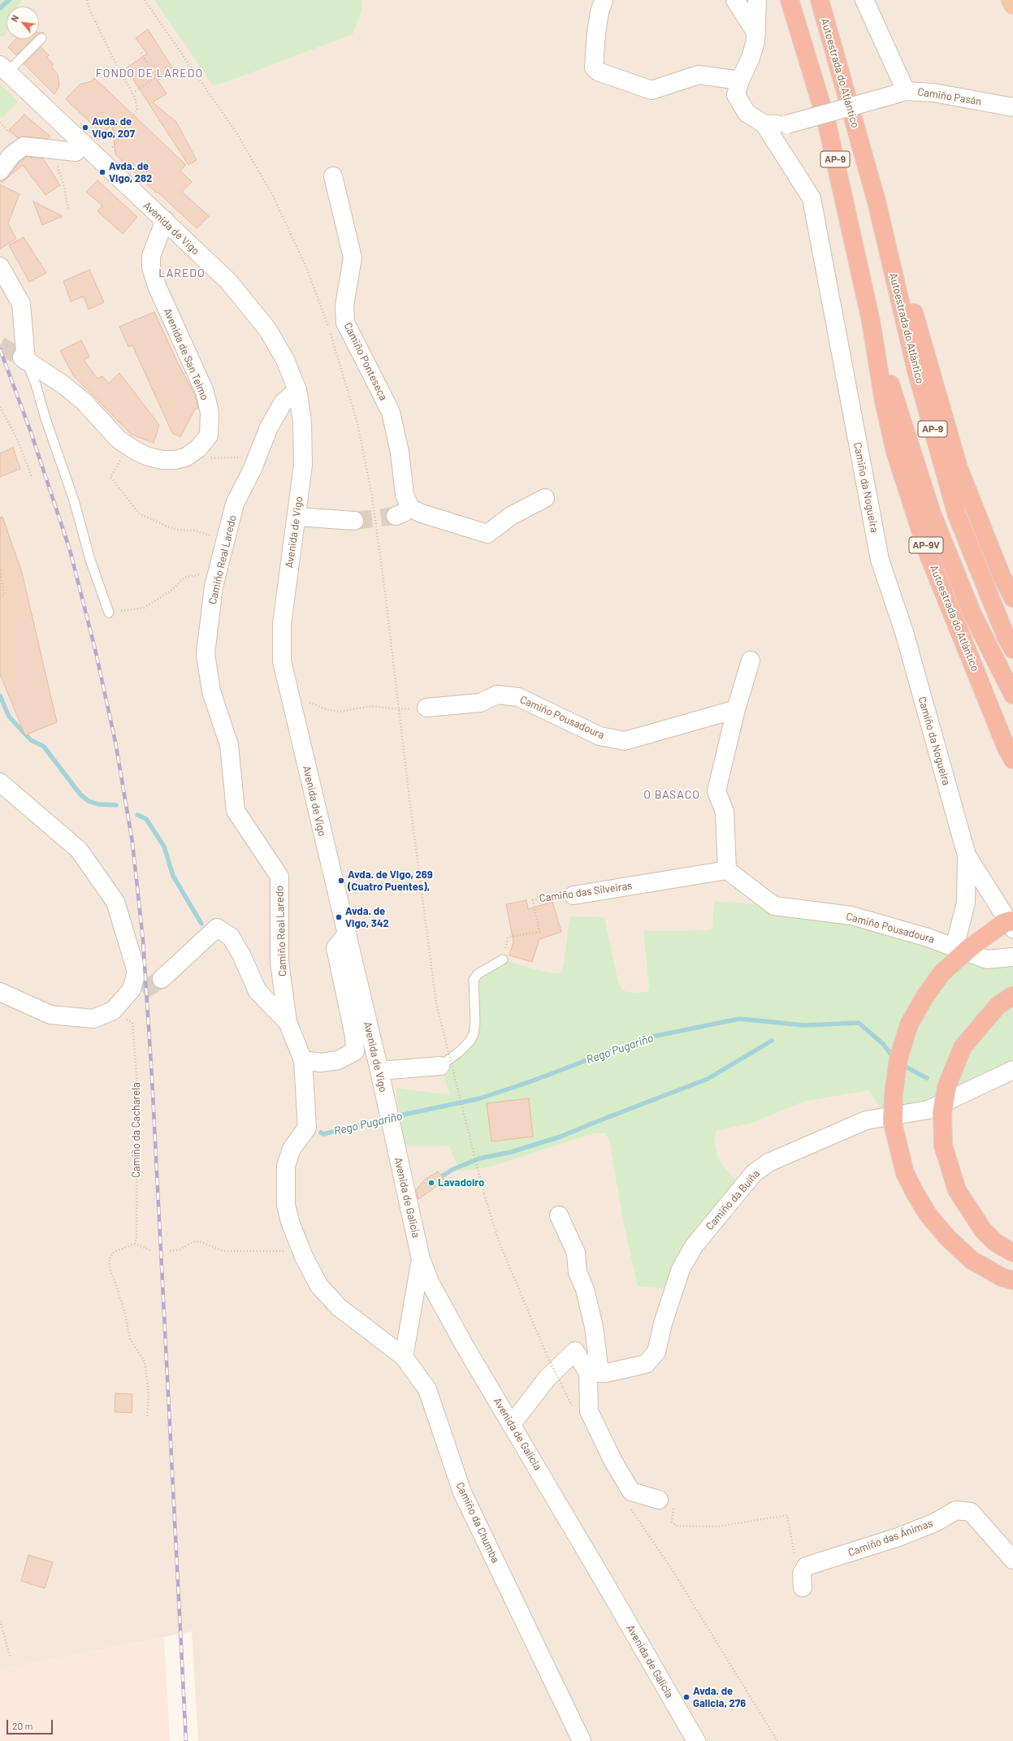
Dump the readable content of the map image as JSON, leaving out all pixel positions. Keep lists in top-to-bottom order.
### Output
{
  "streets": {
    "highway": ["Autoestrada do Atlántico", "AP-9", "AP-9V"],
    "street": [
      "Camiño Pasán",
      "Avenida de Vigo",
      "Avenida de San Telmo",
      "Camiño Ponteseca",
      "Camiño da Nogueira",
      "Camiño Real Laredo",
      "Camiño Pousadoura",
      "Camiño das Silveiras",
      "Avenida de Galicia",
      "Camiño da Buíña",
      "Camiño da Chumba",
      "Camiño das Ánimas"
    ],
    "path": ["Camiño da Cacharela"]
  },
  "crossings": [
    ["Camiño Pasán", "Camiño da Nogueira"],
    ["Avenida de Vigo", "Avenida de San Telmo"],
    ["Avenida de Vigo", "Camiño Real Laredo"],
    ["Avenida de Vigo", "Avenida de Galicia"],
    ["Camiño da Nogueira", "Camiño Pousadoura"],
    ["Camiño Pousadoura", "Camiño das Silveiras"]
  ],
  "districts": ["FONDO DE LAREDO", "LAREDO", "O BASACO"],
  "water": ["Rego Pugariño"],
  "places": [
    "Avda. de Vigo, 207",
    "Avda. de Vigo, 282",
    "Avda. de Vigo, 269 (Cuatro Puentes),",
    "Avda. de Vigo, 342",
    "Lavadoiro",
    "Avda. de Galicia, 276"
  ],
  "scale_bar": "20 m",
  "north": "top left"
}
